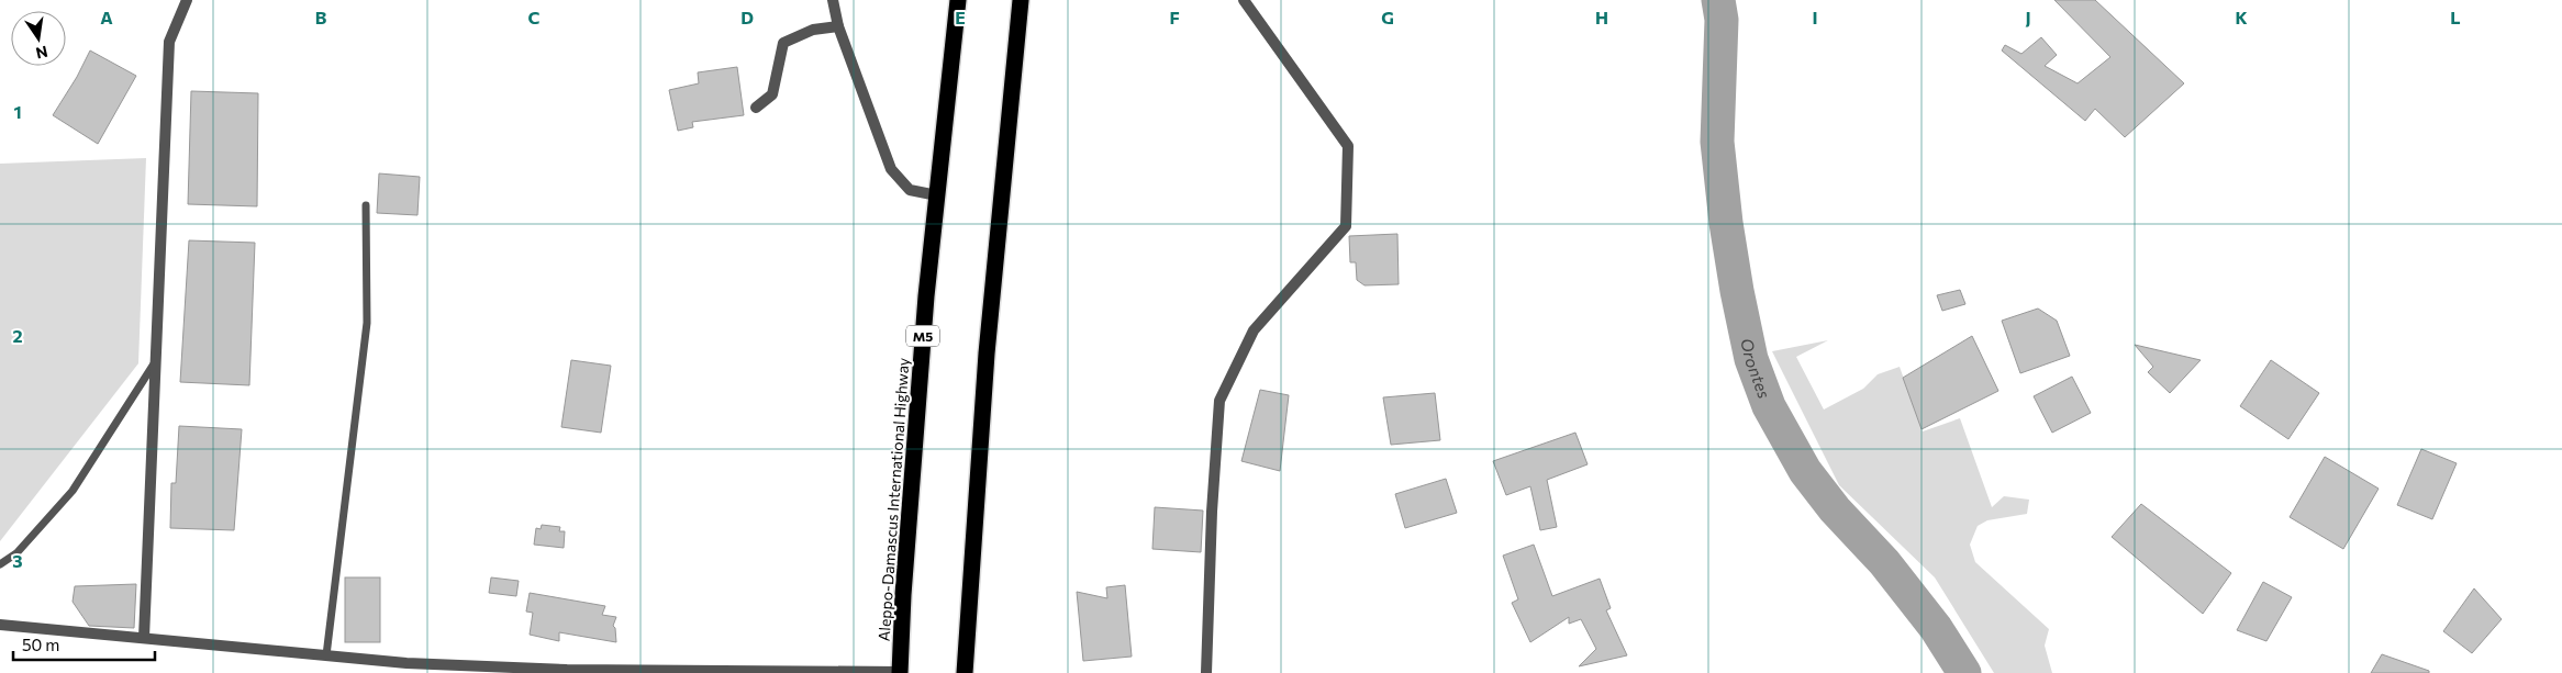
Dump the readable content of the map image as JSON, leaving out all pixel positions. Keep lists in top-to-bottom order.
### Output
{
  "streets": {
    "highway": ["M5", "Aleppo-Damascus International Highway"]
  },
  "water": ["Orontes"],
  "scale_bar": "50 m",
  "north": "bottom",
  "grid": {
    "columns": [
      "A",
      "B",
      "C",
      "D",
      "E",
      "F",
      "G",
      "H",
      "I",
      "J",
      "K",
      "L"
    ],
    "rows": ["1", "2", "3"]
  }
}
